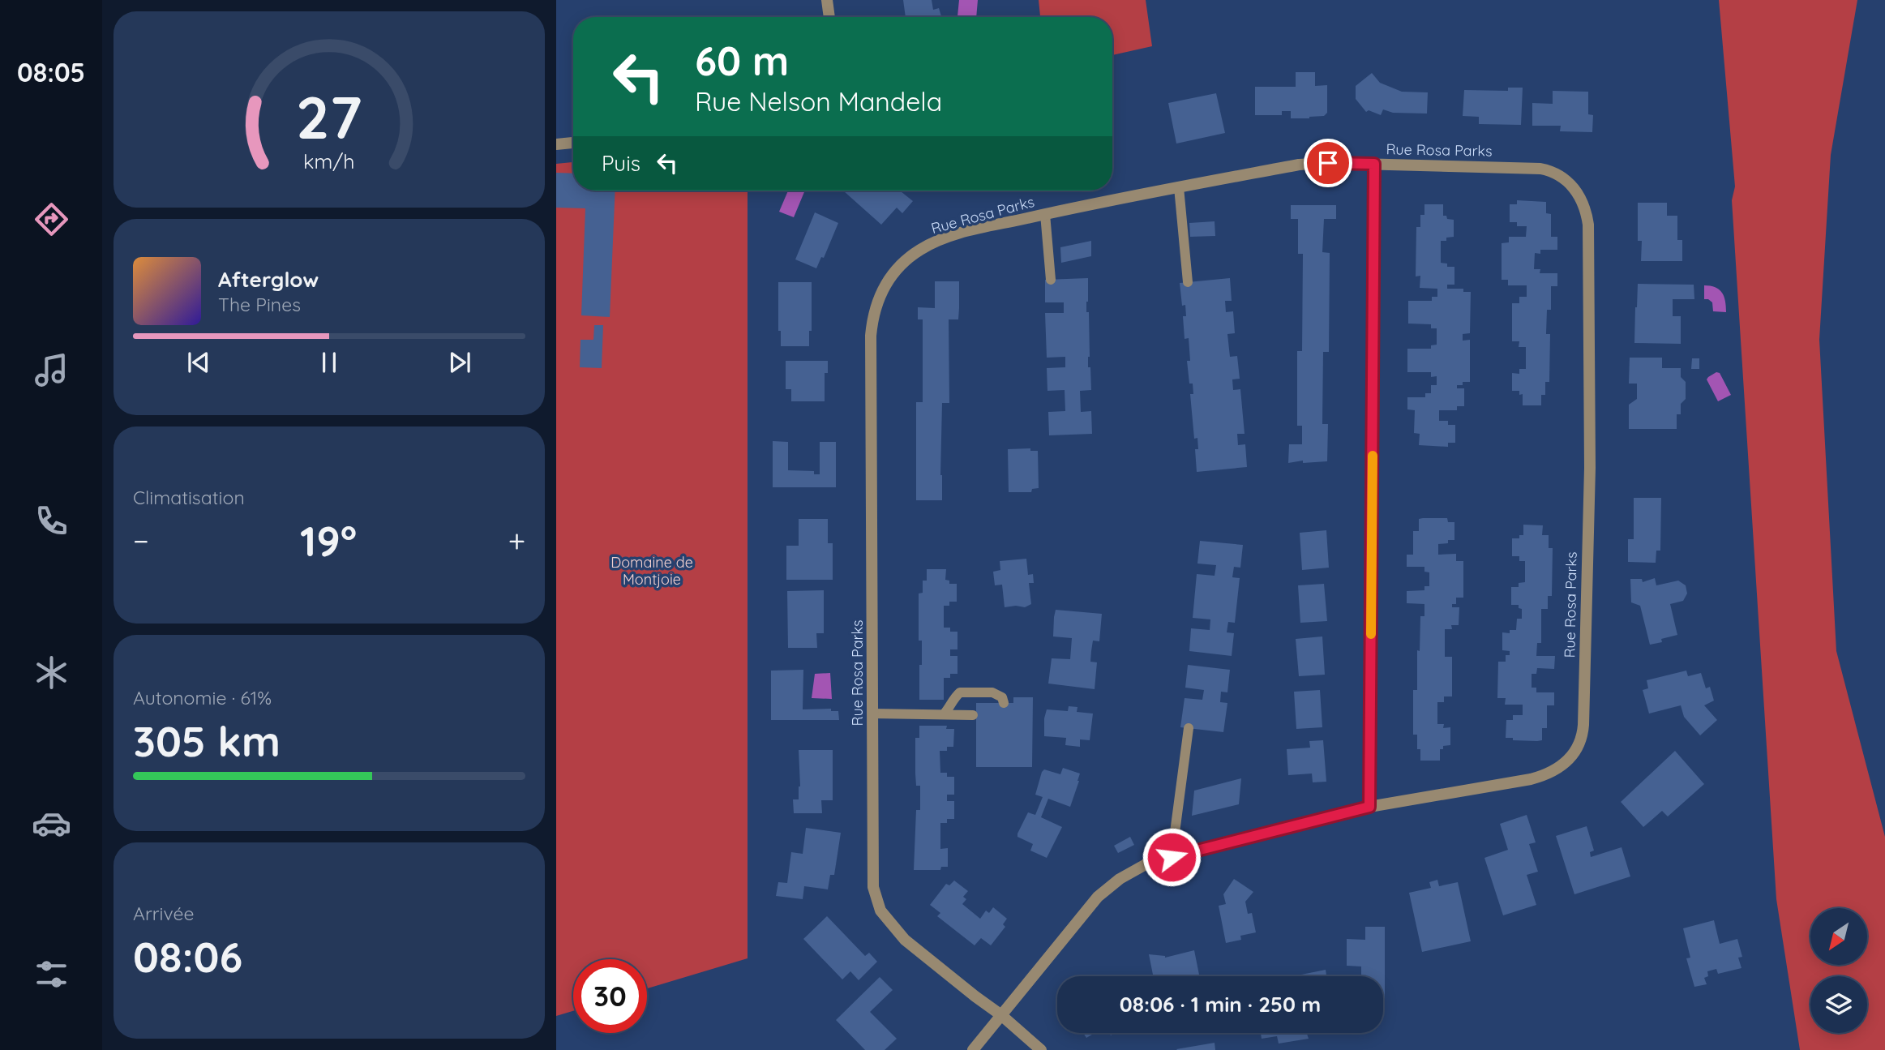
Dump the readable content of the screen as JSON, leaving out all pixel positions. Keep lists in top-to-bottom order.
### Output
{
  "streets": {
    "street": ["Rue Rosa Parks"]
  },
  "parks": ["Domaine de Montjoie"],
  "north": "bottom left",
  "page": {
    "tabs": "08:05",
    "turn": ["60 m", "Rue Nelson Mandela"],
    "then": "Puis",
    "song": ["Afterglow", "The Pines"],
    "tile": [
      "Climatisation",
      ["Autonomie · 61%", "305 km"],
      ["Arrivée", "08:06"]
    ],
    "heat": ["−", "19°", "+"],
    "limit": "30",
    "trip": "08:06 · 1 min · 250 m",
    "gauge": ["27", "km/h"]
  }
}
